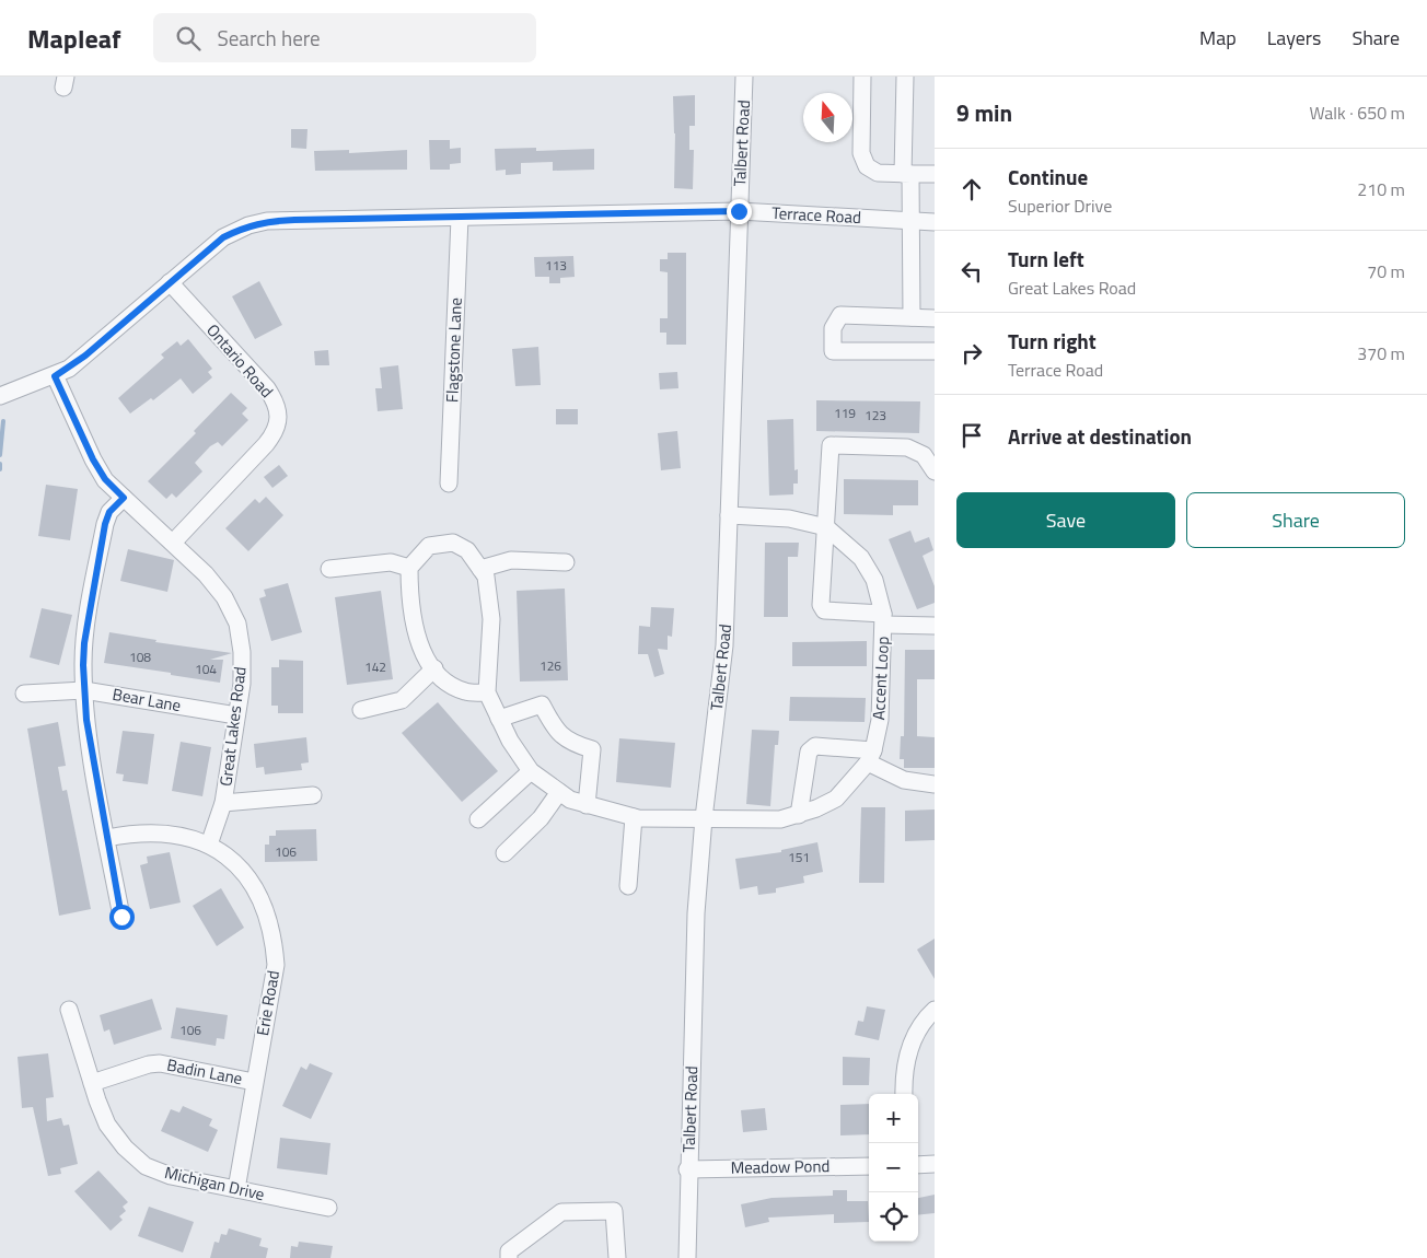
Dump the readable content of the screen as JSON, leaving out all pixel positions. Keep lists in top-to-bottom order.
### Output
{
  "streets": {
    "street": [
      "Talbert Road",
      "Terrace Road",
      "Flagstone Lane",
      "Ontario Road",
      "Accent Loop",
      "Bear Lane",
      "Great Lakes Road",
      "Erie Road",
      "Badin Lane",
      "Meadow Pond",
      "Michigan Drive"
    ]
  },
  "crossings": [
    ["Talbert Road", "Terrace Road"],
    ["Talbert Road", "Accent Loop"],
    ["Talbert Road", "Meadow Pond"],
    ["Terrace Road", "Flagstone Lane"],
    ["Terrace Road", "Ontario Road"],
    ["Terrace Road", "Great Lakes Road"],
    ["Ontario Road", "Great Lakes Road"],
    ["Bear Lane", "Great Lakes Road"],
    ["Great Lakes Road", "Erie Road"],
    ["Erie Road", "Badin Lane"],
    ["Erie Road", "Michigan Drive"],
    ["Badin Lane", "Michigan Drive"]
  ],
  "house_numbers": [
    "113",
    "119",
    "123",
    "108",
    "126",
    "142",
    "104",
    "106",
    "151",
    "106"
  ],
  "north": "top",
  "page": {
    "header": "Mapleaf",
    "search": "Search here",
    "nav": ["Map", "Layers", "Share"],
    "heading": ["9 min", "Walk · 650 m"],
    "list": [
      ["Continue", "Superior Drive", "210 m"],
      ["Turn left", "Great Lakes Road", "70 m"],
      ["Turn right", "Terrace Road", "370 m"],
      "Arrive at destination"
    ],
    "buttons": ["Save", "Share"],
    "map_buttons": ["+", "−"]
  }
}
